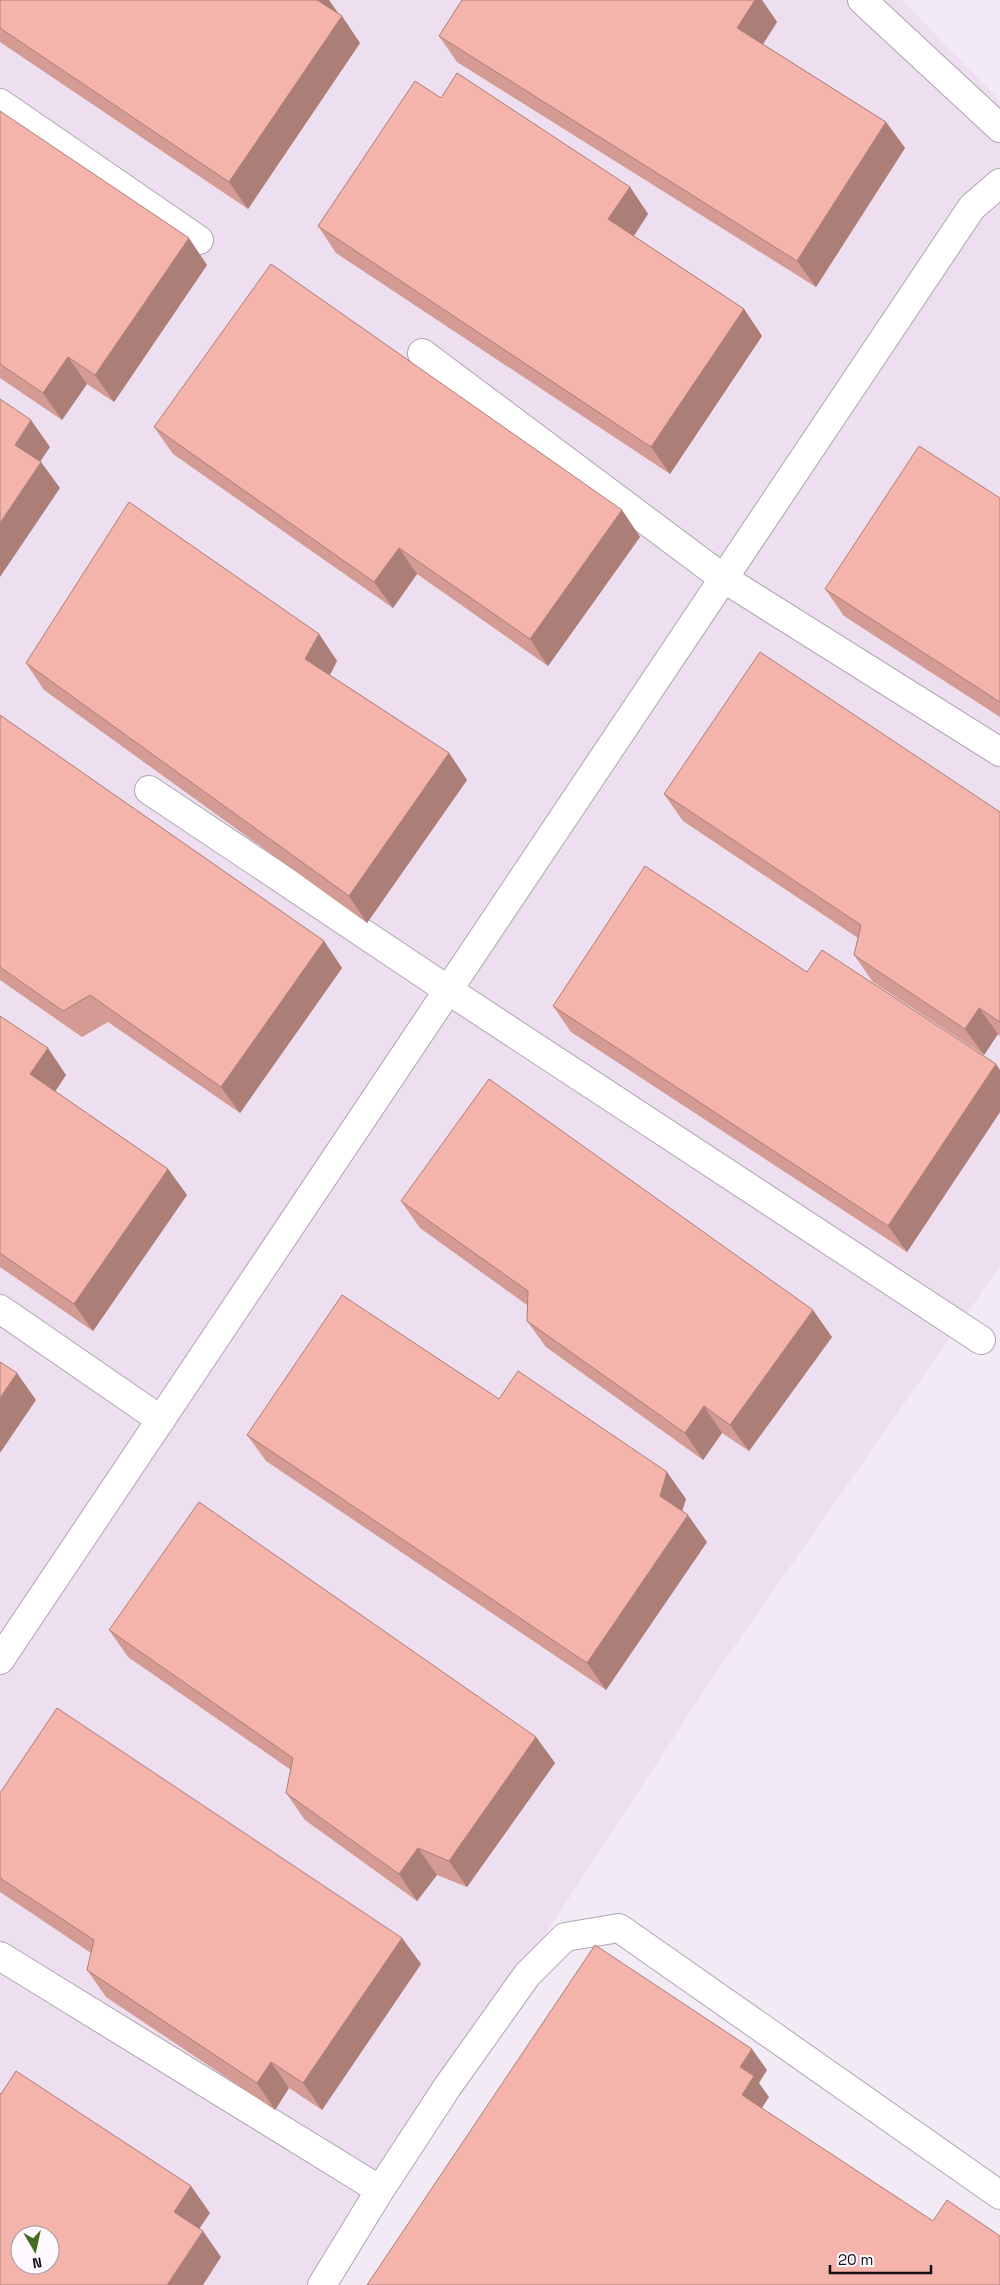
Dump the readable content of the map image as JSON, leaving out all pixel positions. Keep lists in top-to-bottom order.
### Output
{
  "scale_bar": "20 m",
  "north": "bottom"
}
